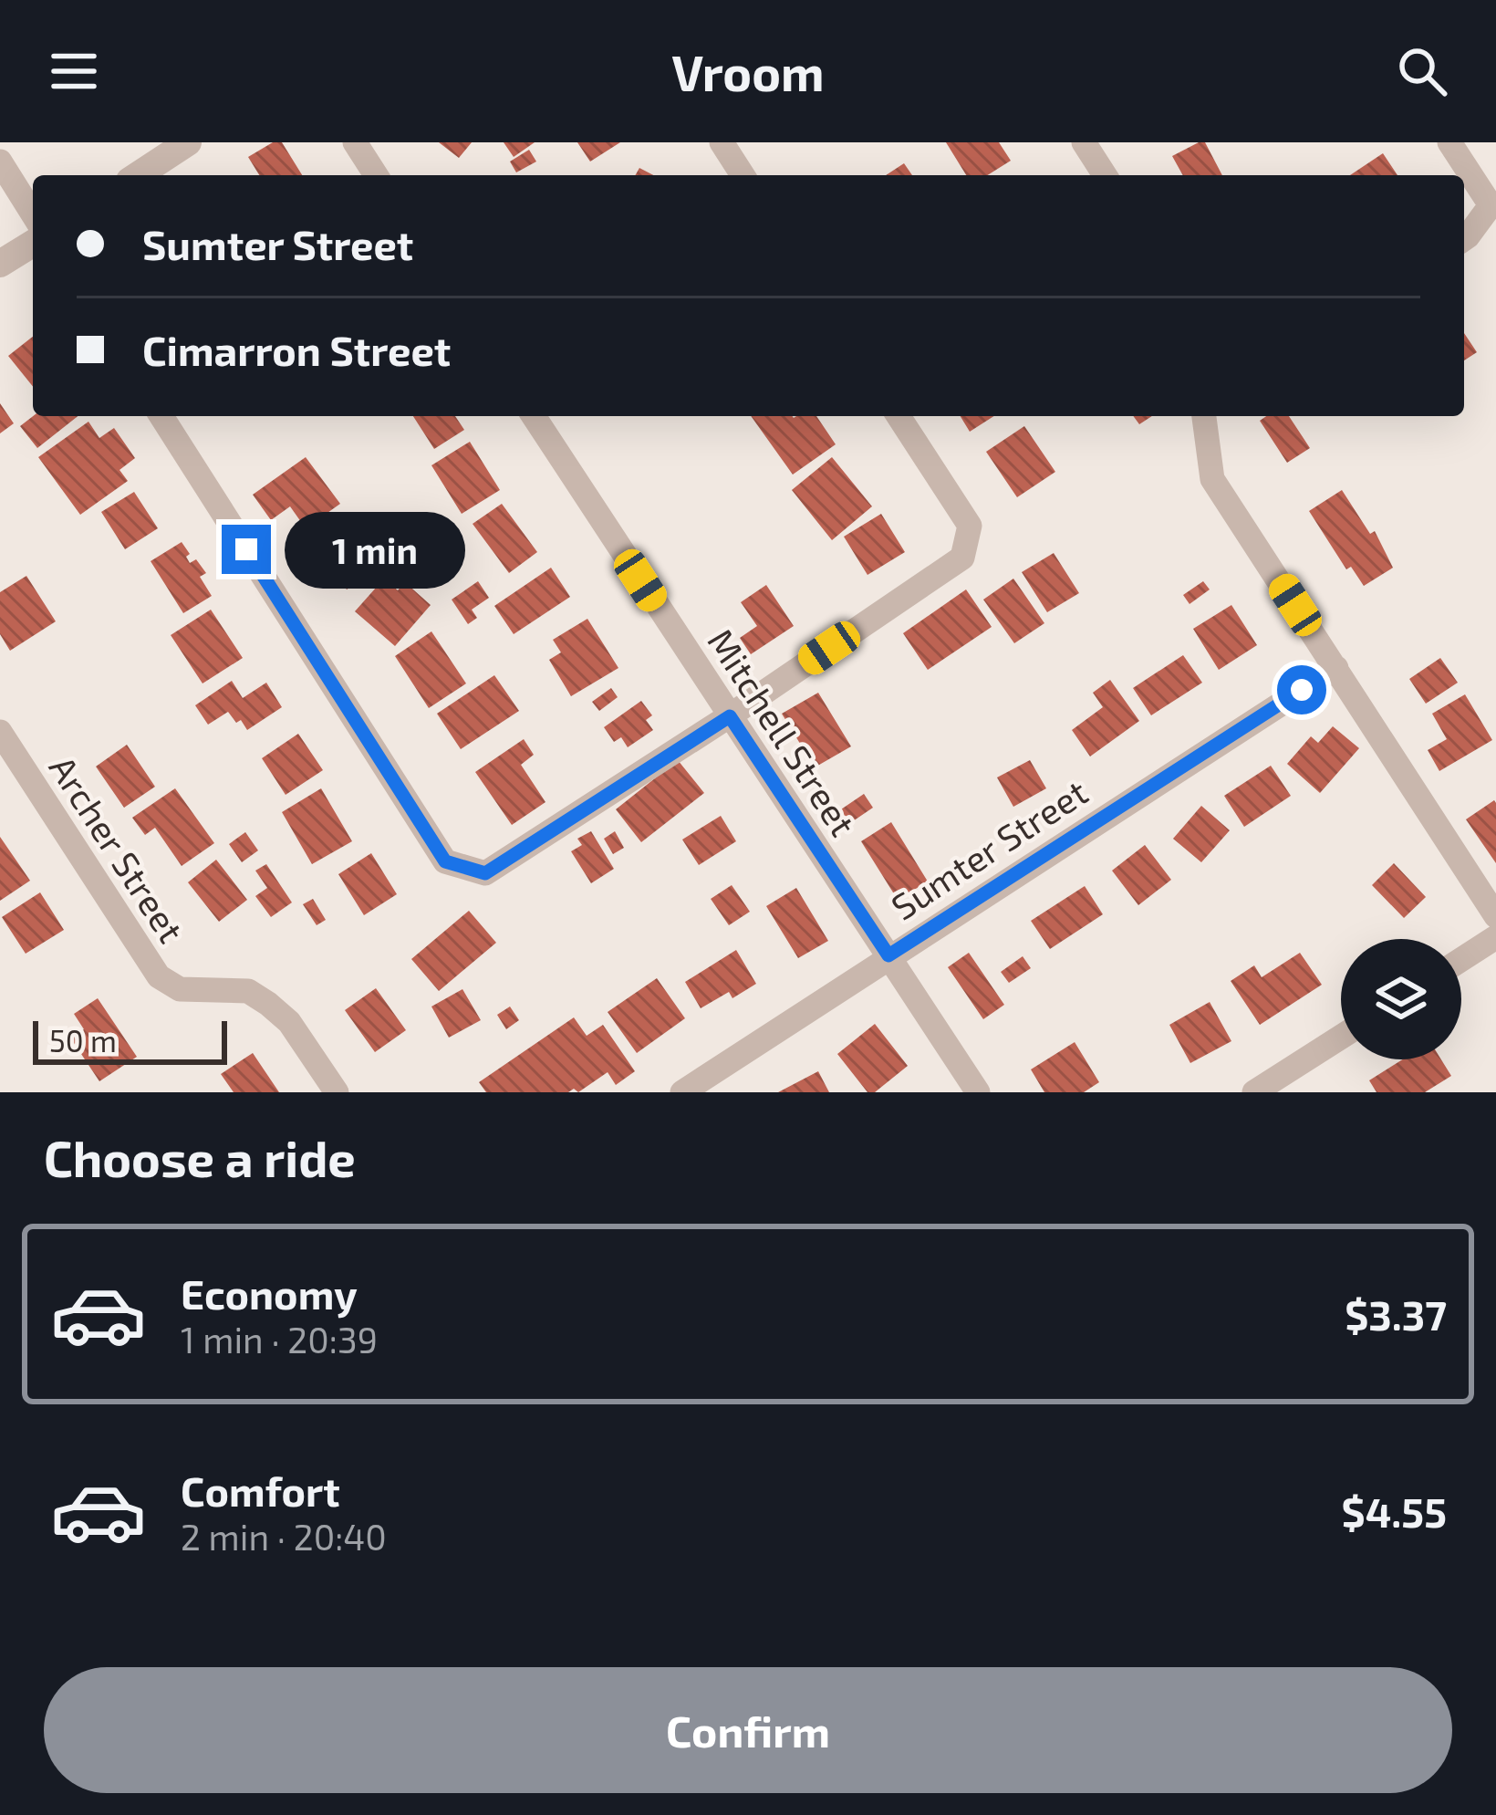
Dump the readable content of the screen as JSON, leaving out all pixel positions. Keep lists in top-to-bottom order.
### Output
{
  "streets": {
    "street": ["Mitchell Street", "Archer Street", "Sumter Street"]
  },
  "crossings": [
    ["Mitchell Street", "Sumter Street"]
  ],
  "scale_bar": "50 m",
  "page": {
    "header": "Vroom",
    "banner": ["Sumter Street", "Cimarron Street"],
    "bubble": "1 min",
    "scale": "50 m",
    "heading": "Choose a ride",
    "list": [
      {
        "name": "Economy",
        "note": "1 min · 20:39",
        "value": "$3.37"
      },
      {
        "name": "Comfort",
        "note": "2 min · 20:40",
        "value": "$4.55"
      }
    ],
    "buttons": "Confirm"
  }
}
